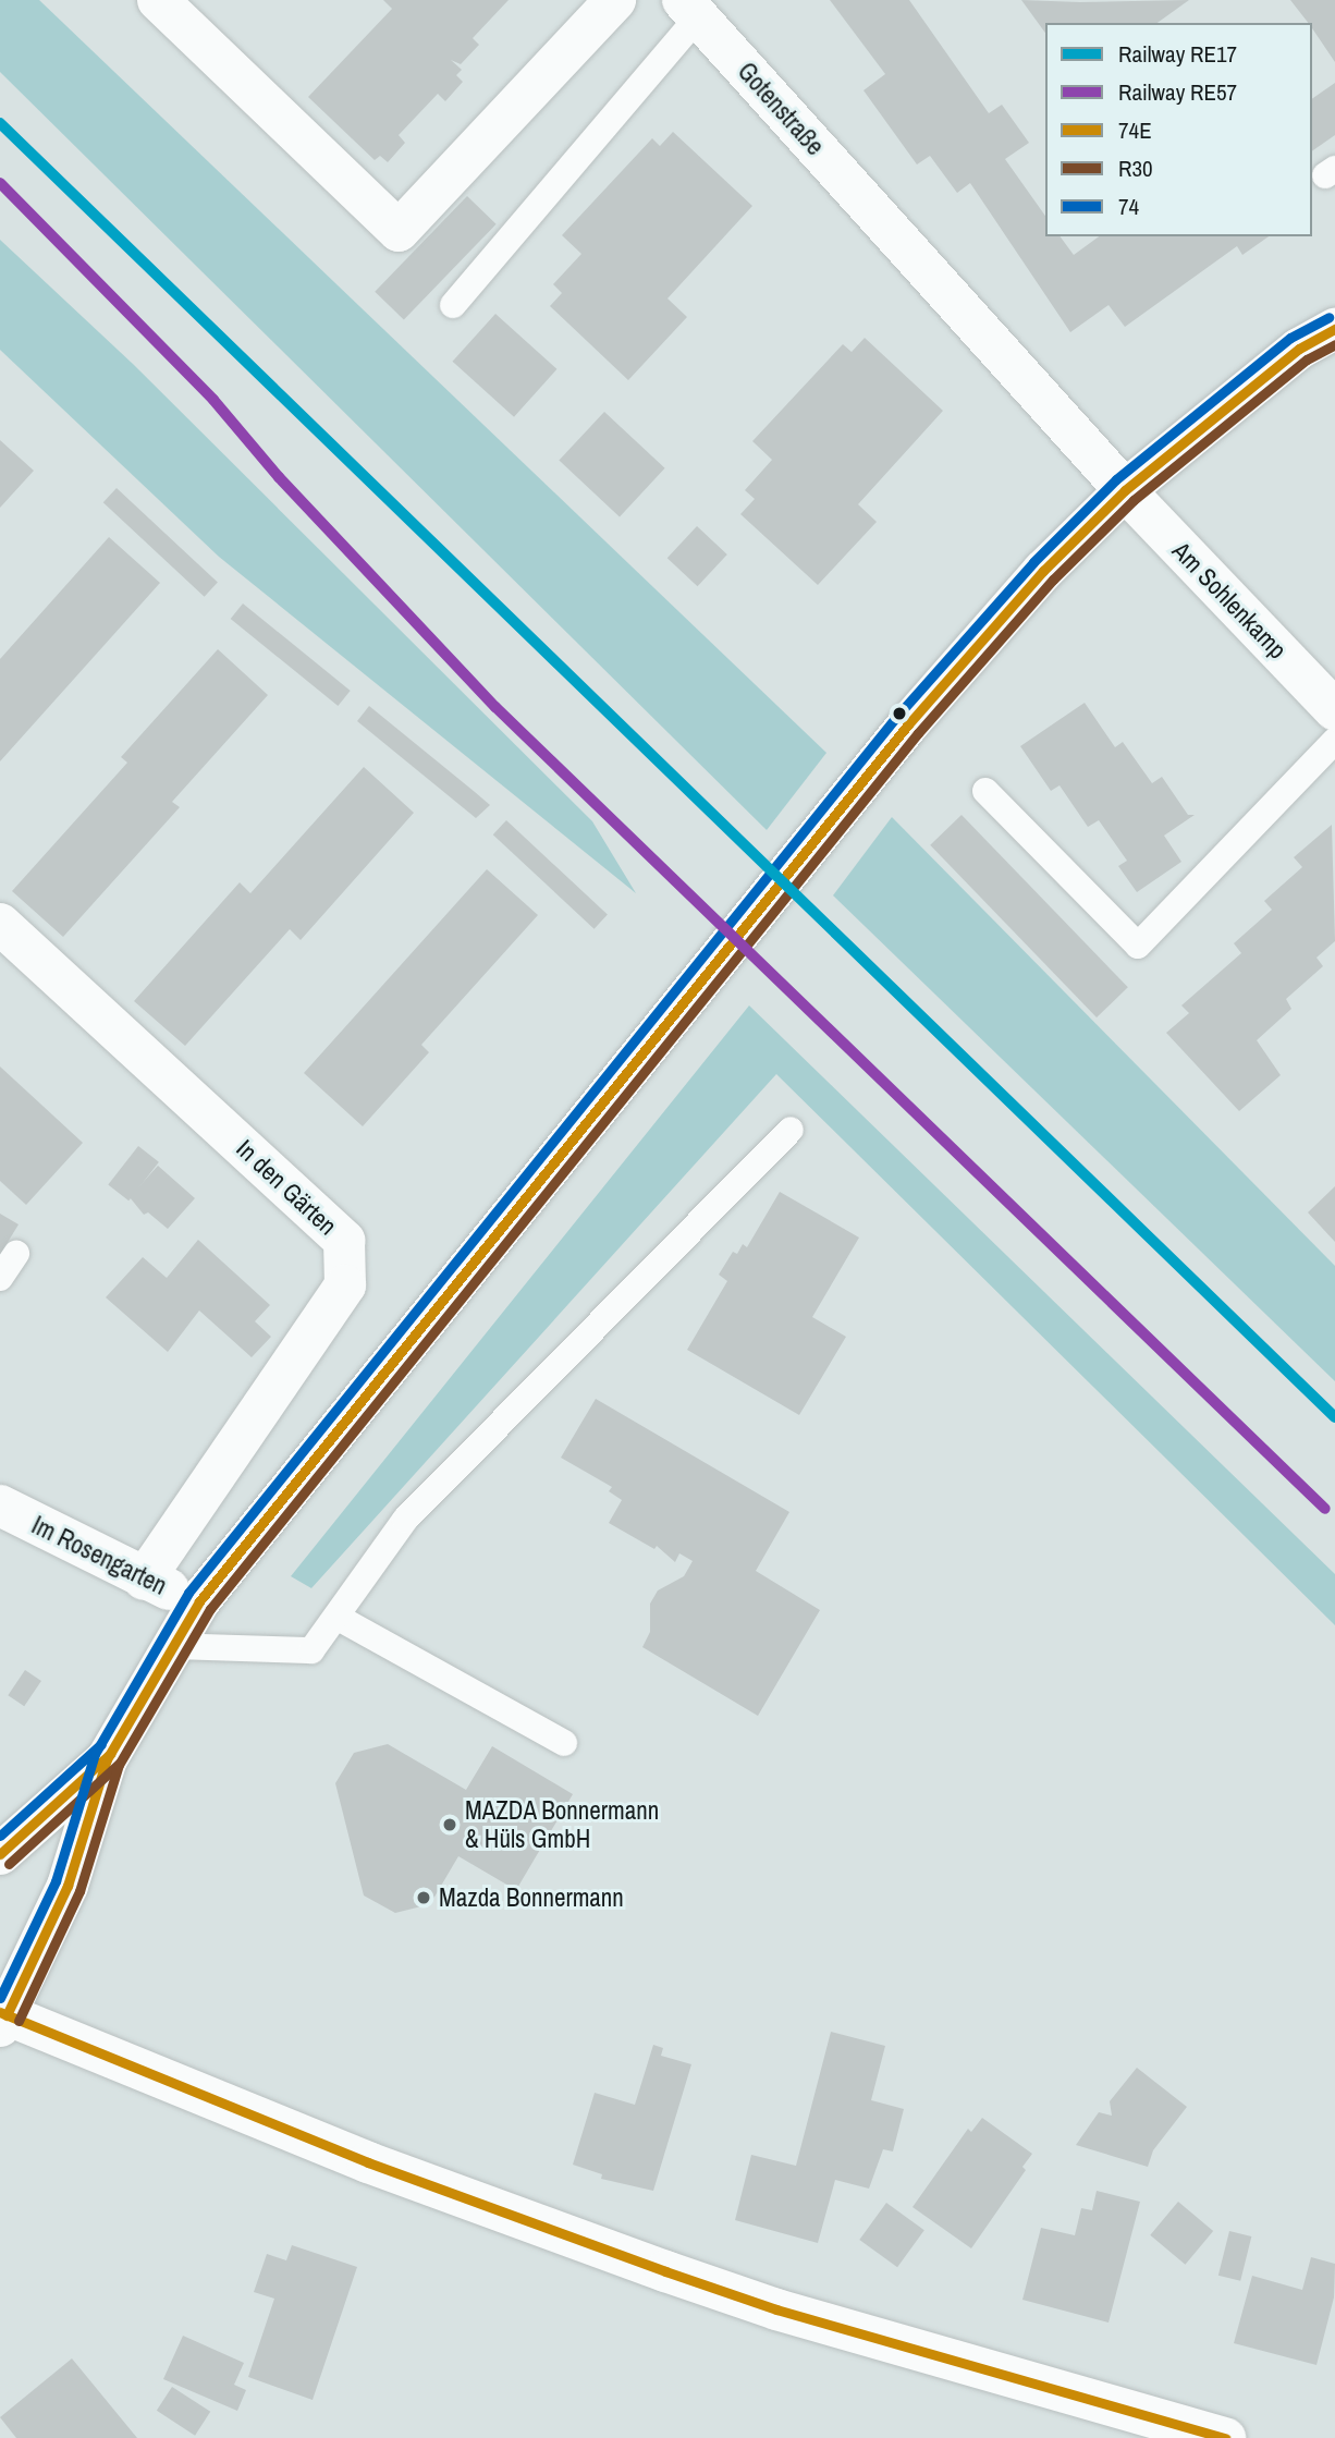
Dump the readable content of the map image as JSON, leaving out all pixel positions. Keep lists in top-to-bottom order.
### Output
{
  "streets": {
    "street": [
      "Gotenstraße",
      "Am Sohlenkamp",
      "In den Gärten",
      "Im Rosengarten"
    ]
  },
  "crossings": [
    ["Gotenstraße", "Am Sohlenkamp"],
    ["In den Gärten", "Im Rosengarten"]
  ],
  "places": ["MAZDA Bonnermann & Hüls GmbH", "Mazda Bonnermann"],
  "lines": [
    "rail line RE17",
    "rail line RE57",
    "transit line 74",
    "transit line 74E",
    "transit line R30"
  ],
  "legend": [
    "Railway RE17",
    "Railway RE57",
    "74E",
    "R30",
    "74"
  ]
}
